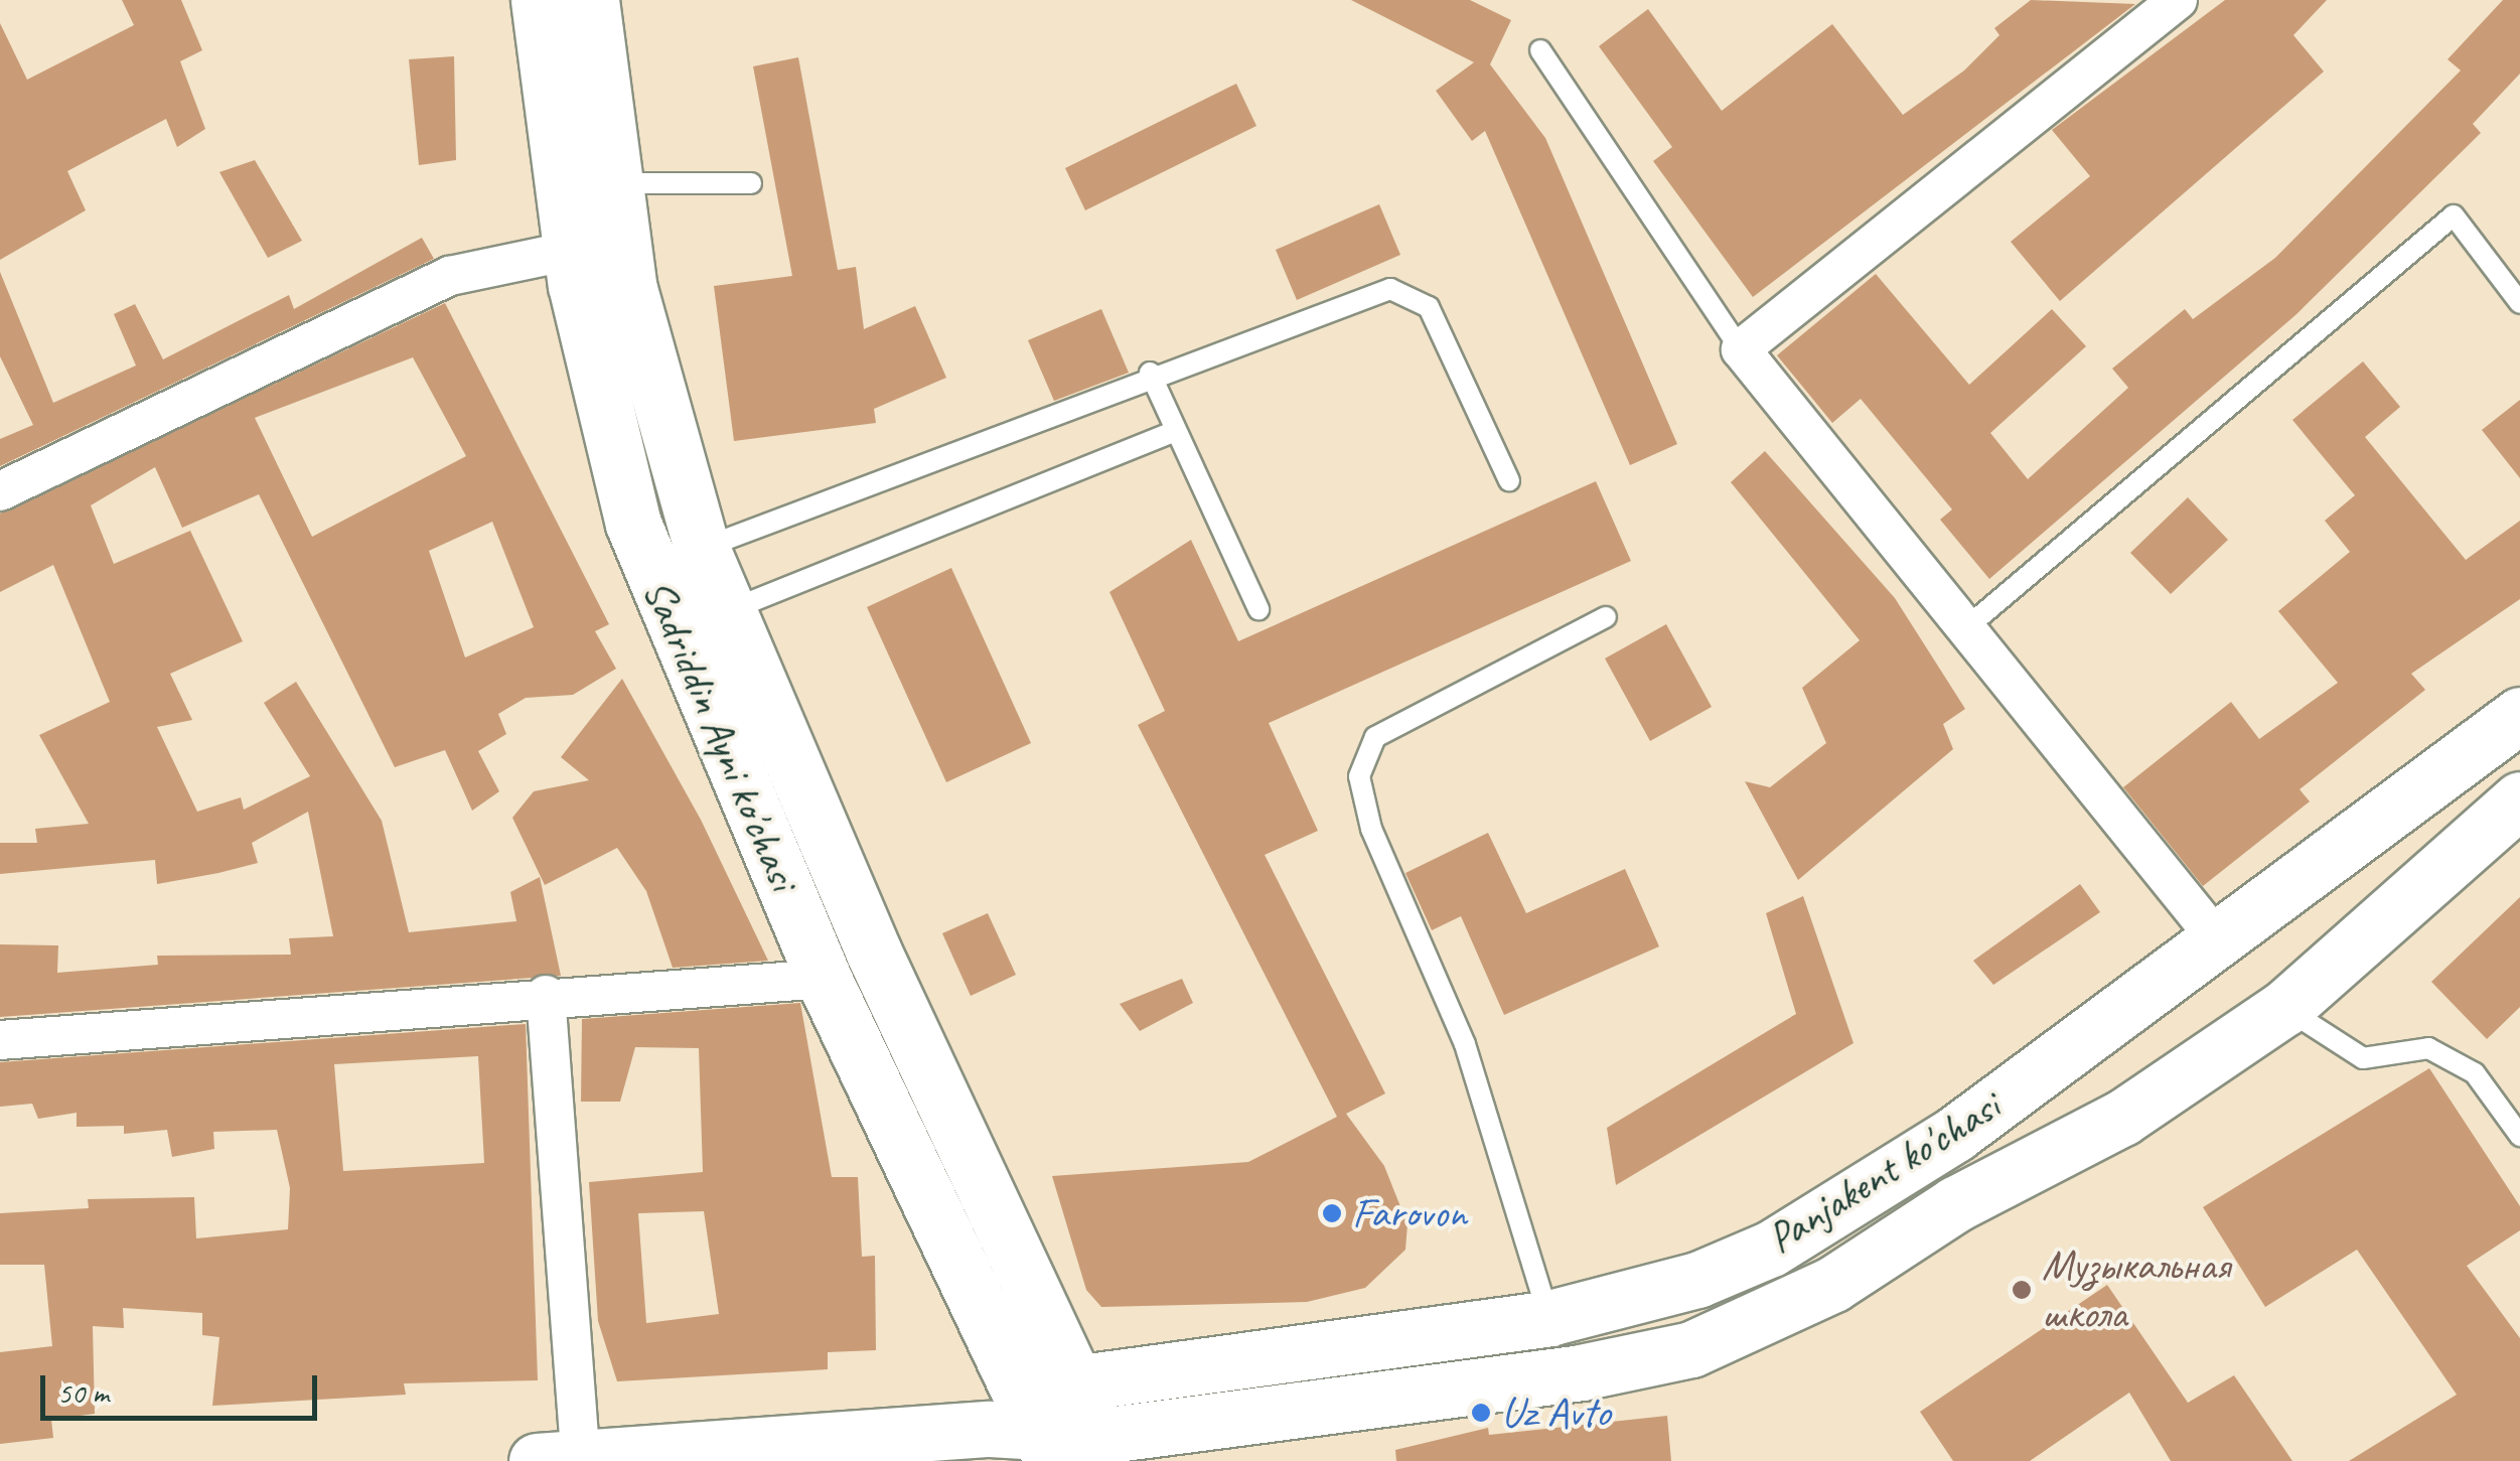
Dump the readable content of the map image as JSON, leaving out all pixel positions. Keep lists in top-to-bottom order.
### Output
{
  "streets": {
    "main road": ["Sadriddin Ayni ko'chasi", "Panjakent ko'chasi"]
  },
  "crossings": [
    ["Sadriddin Ayni ko'chasi", "Panjakent ko'chasi"]
  ],
  "places": ["Farovon", "Музыкальная школа", "Uz Avto"],
  "scale_bar": "50 m"
}
